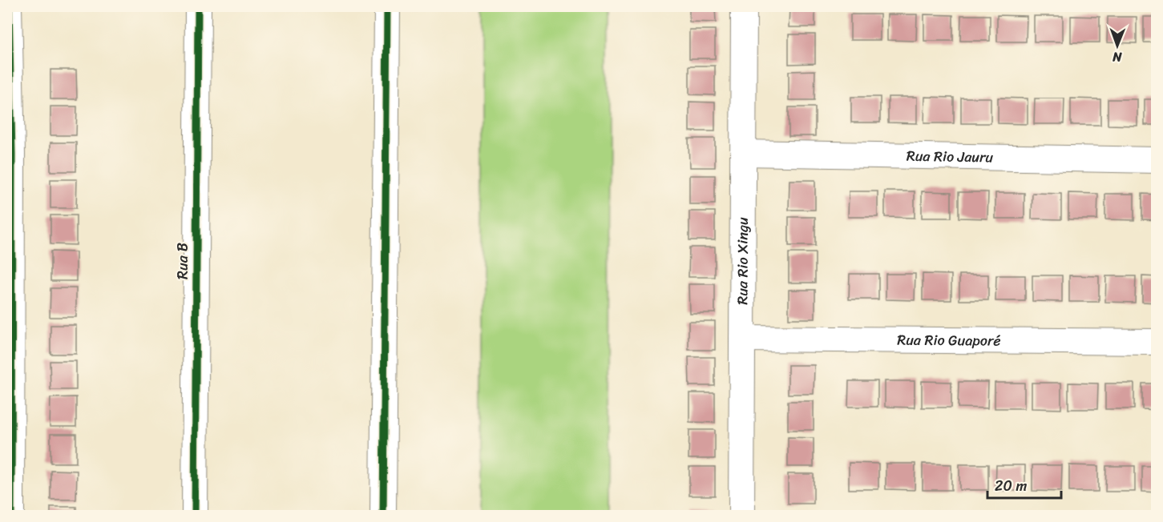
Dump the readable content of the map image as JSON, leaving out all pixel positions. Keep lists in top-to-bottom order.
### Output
{
  "streets": {
    "street": [
      "Rua Rio Jauru",
      "Rua B",
      "Rua Rio Xingu",
      "Rua Rio Guaporé"
    ]
  },
  "crossings": [
    ["Rua Rio Jauru", "Rua Rio Xingu"],
    ["Rua Rio Xingu", "Rua Rio Guaporé"]
  ],
  "scale_bar": "20 m",
  "north": "bottom"
}
